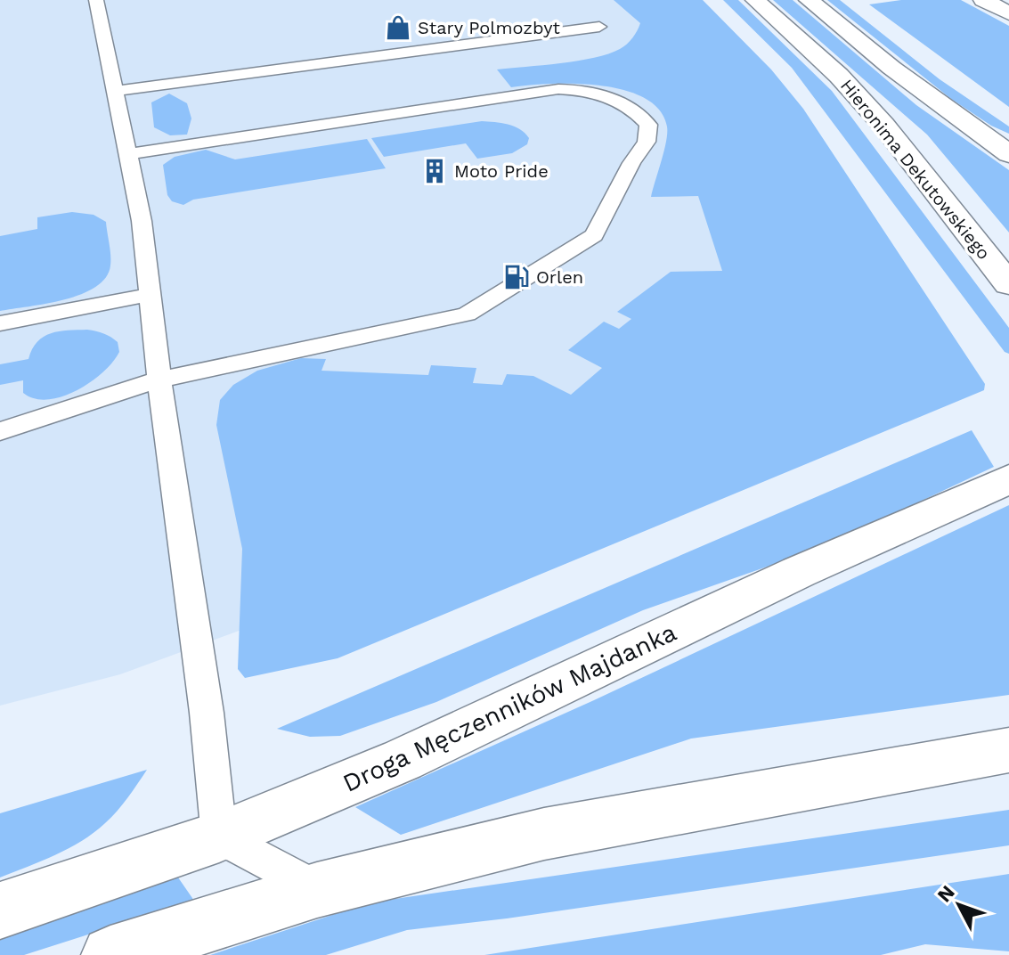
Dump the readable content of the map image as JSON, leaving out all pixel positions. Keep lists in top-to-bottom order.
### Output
{
  "streets": {
    "street": ["Hieronima Dekutowskiego", "Droga Męczenników Majdanka"]
  },
  "places": {
    "shop": ["Stary Polmozbyt"],
    "building": ["Moto Pride"],
    "fuel station": ["Orlen"]
  },
  "north": "top left"
}
